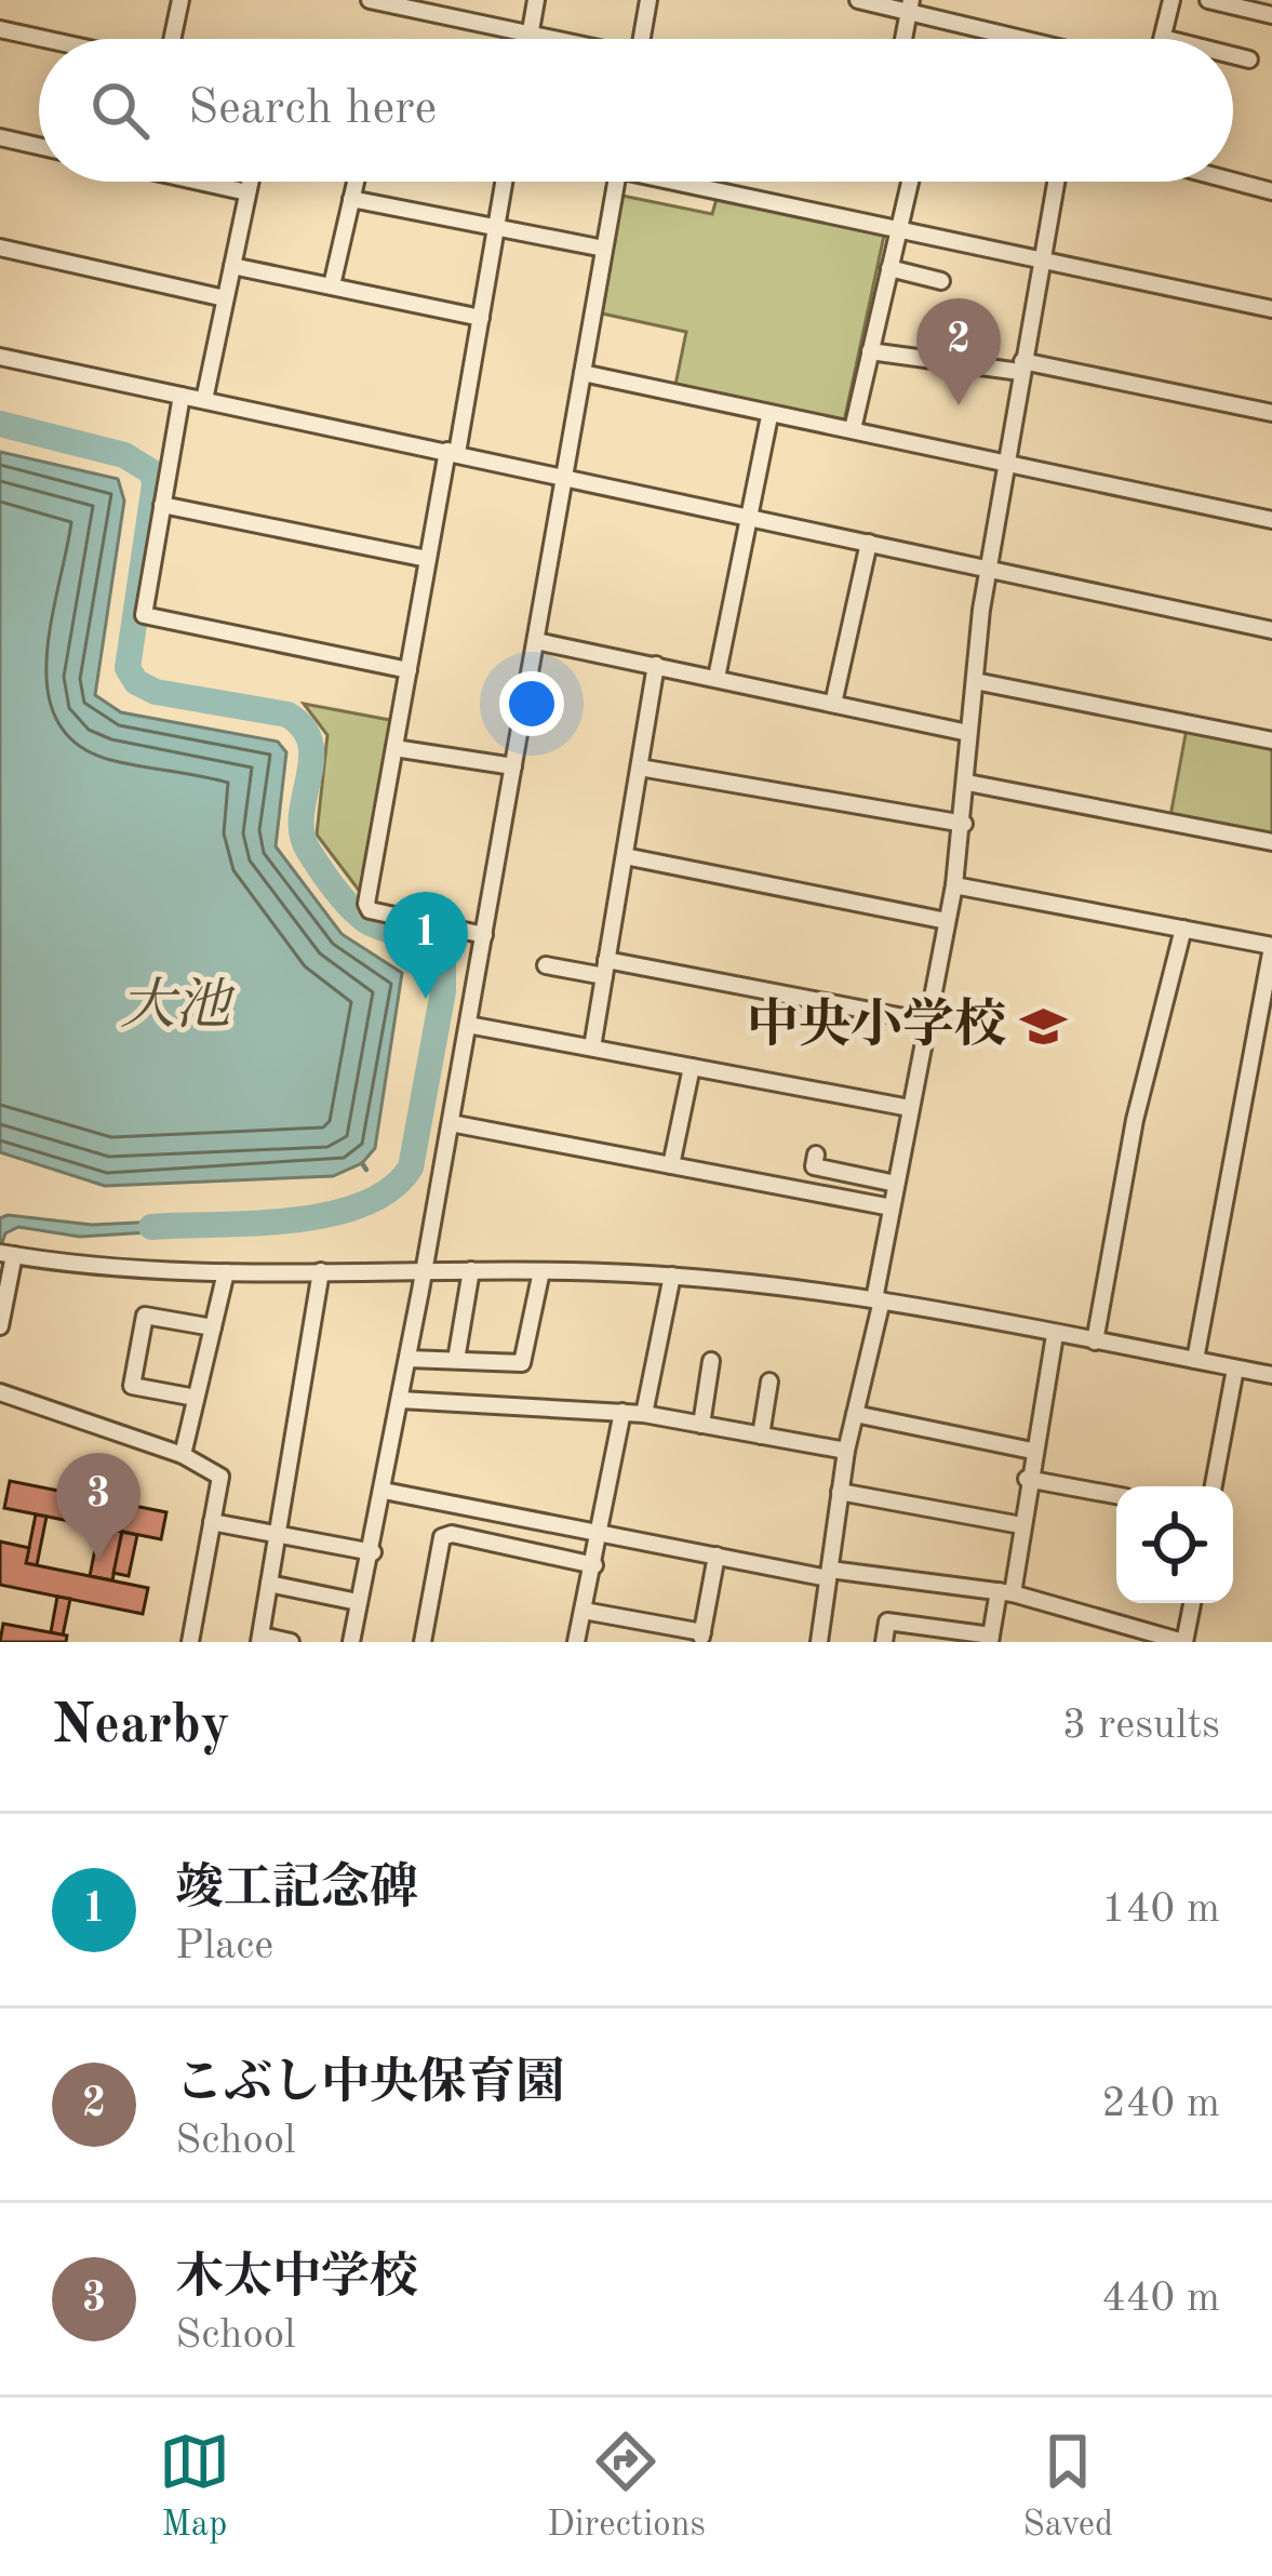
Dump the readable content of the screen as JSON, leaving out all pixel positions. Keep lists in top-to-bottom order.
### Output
{
  "water": ["大池"],
  "places": {
    "school or university": ["中央小学校"]
  },
  "page": {
    "search": "Search here",
    "pins": ["2", "1", "3"],
    "heading": ["Nearby", "3 results"],
    "list": [
      {
        "mark": "1",
        "name": "竣工記念碑",
        "note": "Place",
        "value": "140 m"
      },
      {
        "mark": "2",
        "name": "こぶし中央保育園",
        "note": "School",
        "value": "240 m"
      },
      {
        "mark": "3",
        "name": "木太中学校",
        "note": "School",
        "value": "440 m"
      }
    ],
    "nav": ["Map", "Directions", "Saved"]
  }
}
